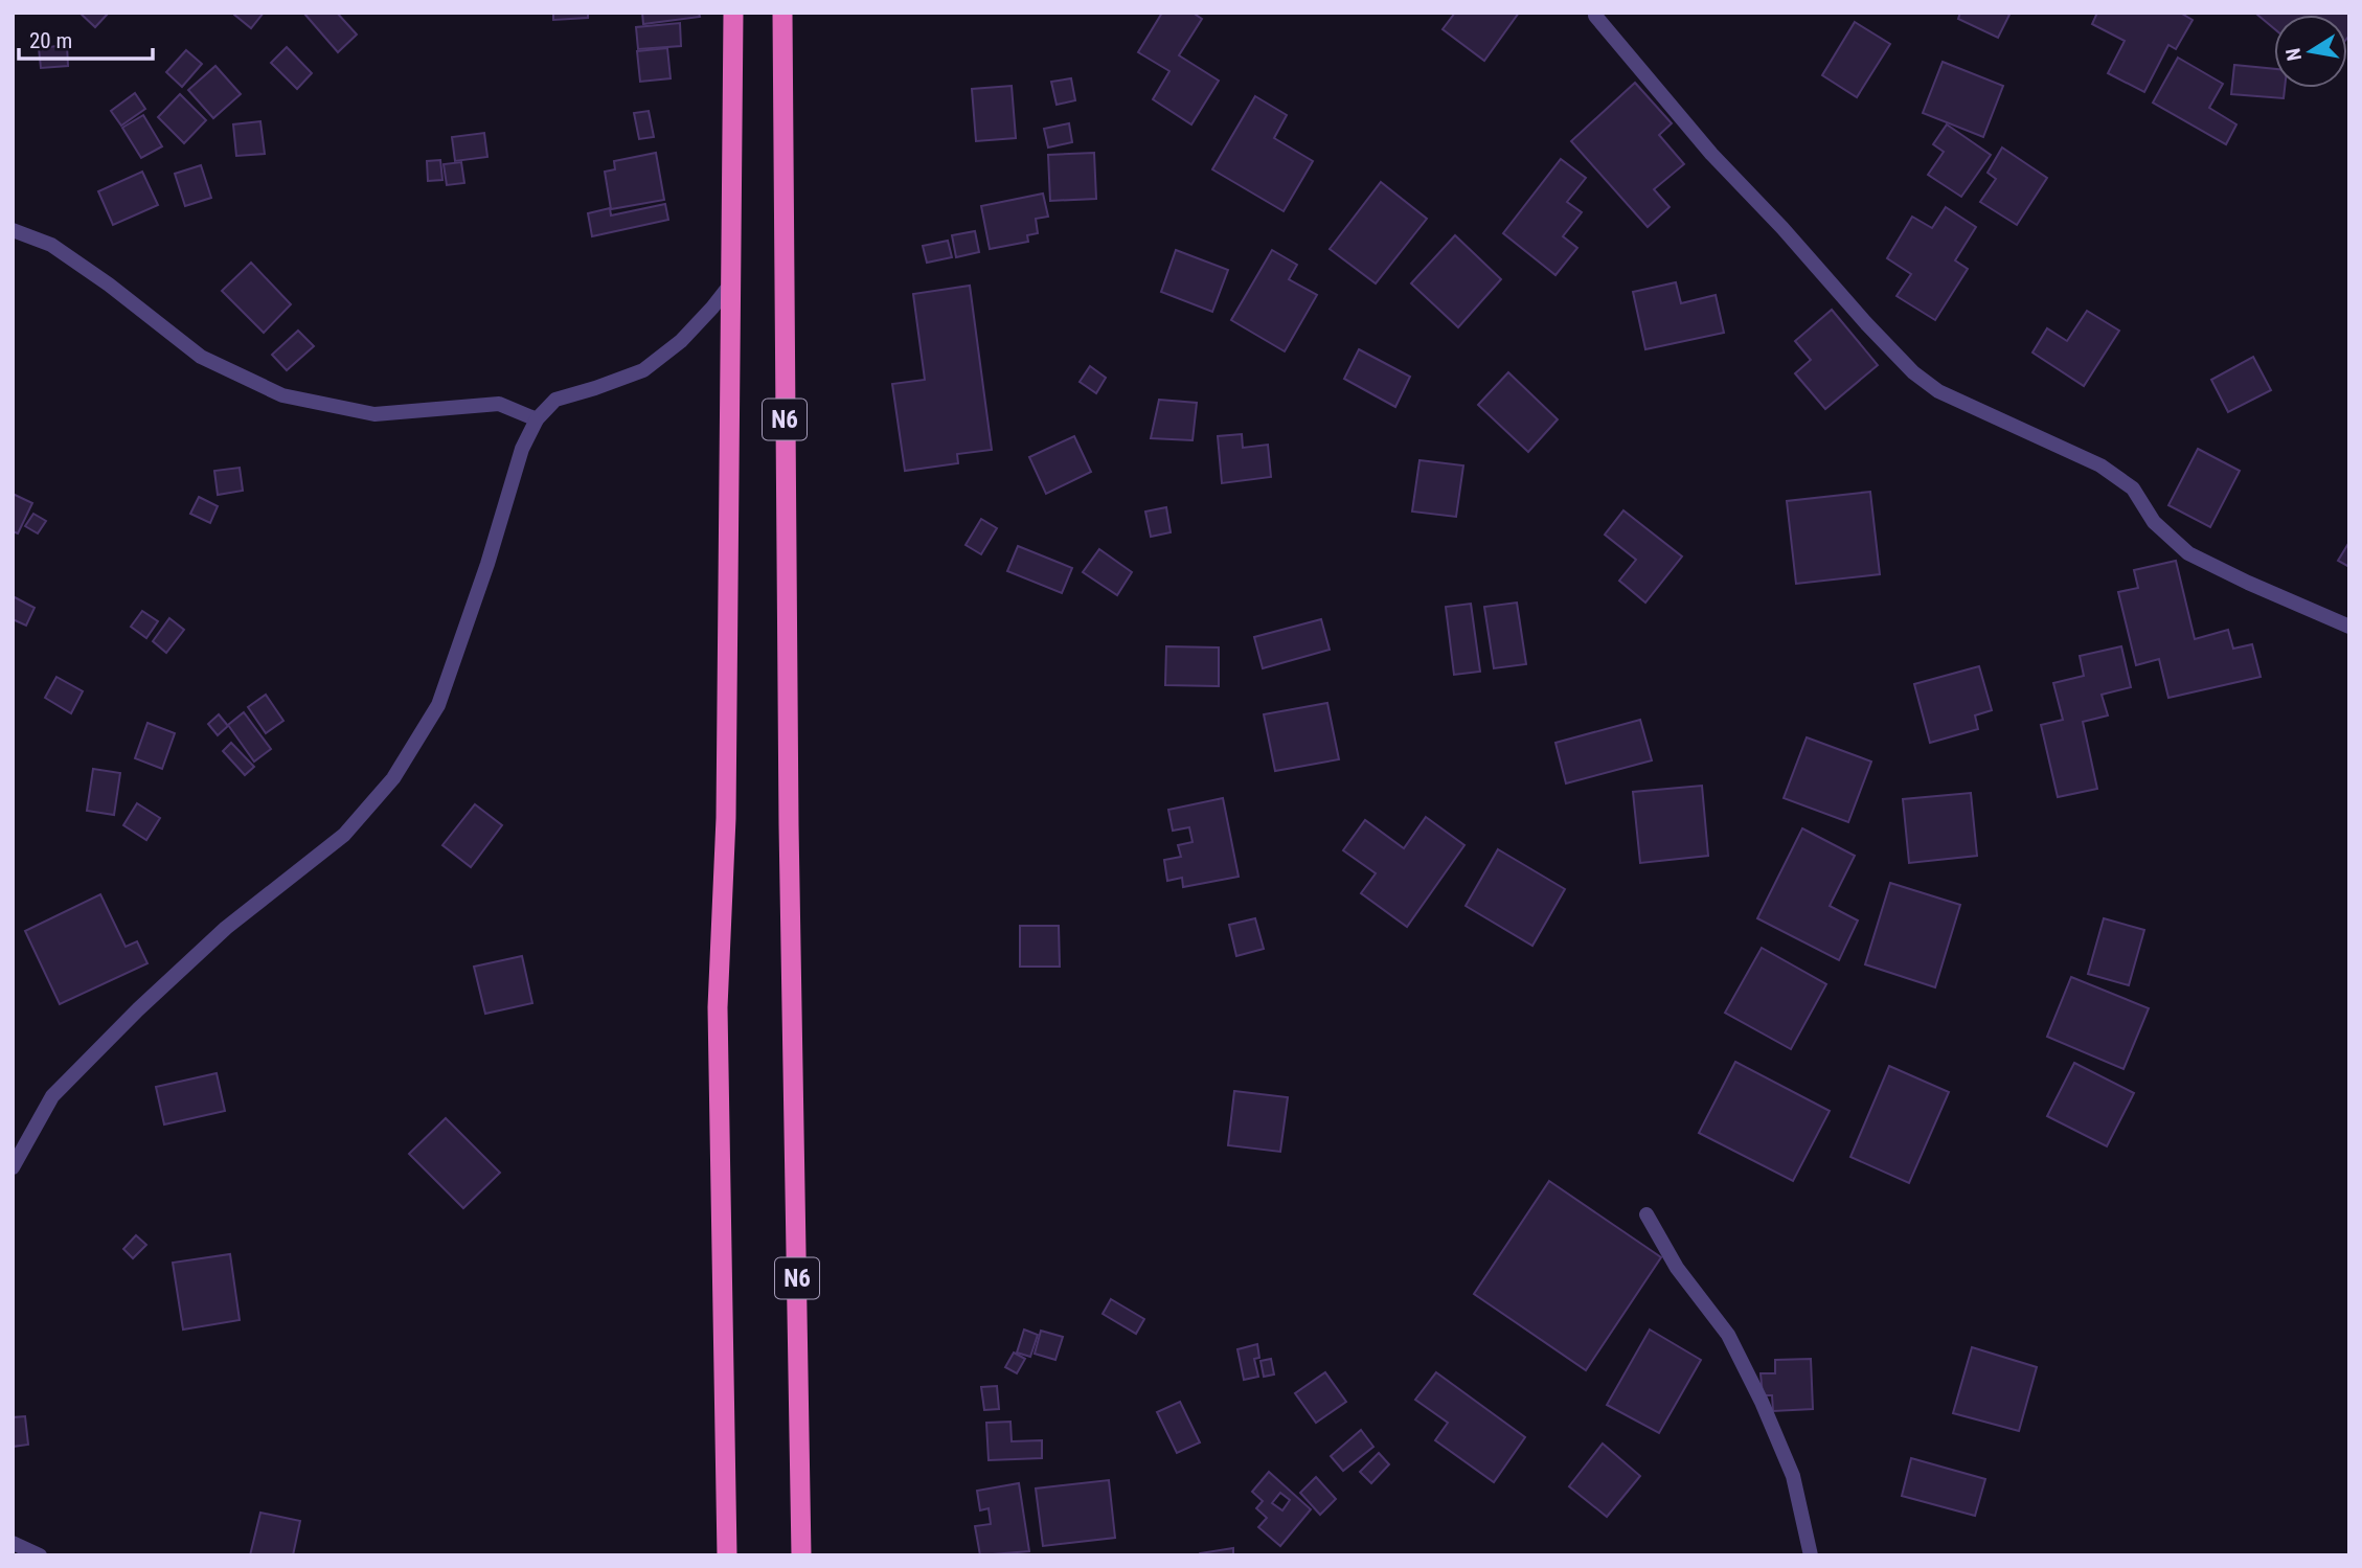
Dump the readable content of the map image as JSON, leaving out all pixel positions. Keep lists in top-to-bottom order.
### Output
{
  "streets": {
    "highway": ["N6"]
  },
  "scale_bar": "20 m",
  "north": "left"
}
